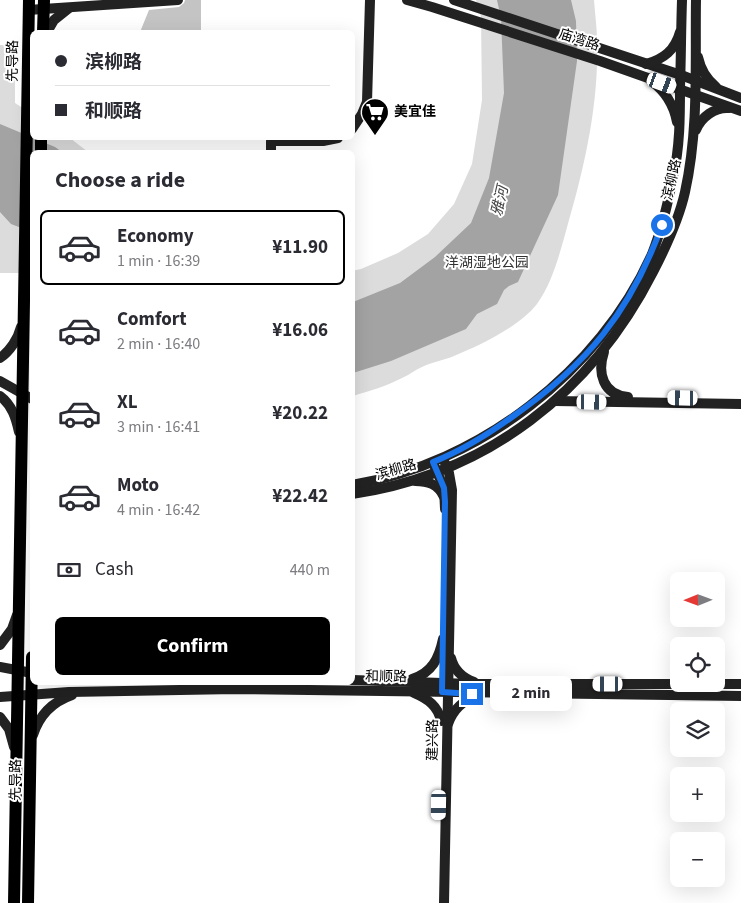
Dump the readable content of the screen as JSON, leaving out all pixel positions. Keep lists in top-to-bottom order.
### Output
{
  "streets": {
    "main road": [
      "庙湾路",
      "先导路",
      "滨柳路",
      "和顺路",
      "建兴路"
    ]
  },
  "crossings": [
    ["庙湾路", "滨柳路"],
    ["先导路", "和顺路"],
    ["滨柳路", "建兴路"],
    ["和顺路", "建兴路"]
  ],
  "water": ["雅河"],
  "parks": ["洋湖湿地公园"],
  "places": {
    "supermarket": ["美宜佳"]
  },
  "north": "left",
  "page": {
    "banner": ["滨柳路", "和顺路"],
    "heading": "Choose a ride",
    "list": [
      {
        "name": "Economy",
        "note": "1 min · 16:39",
        "value": "¥11.90"
      },
      {
        "name": "Comfort",
        "note": "2 min · 16:40",
        "value": "¥16.06"
      },
      {
        "name": "XL",
        "note": "3 min · 16:41",
        "value": "¥20.22"
      },
      {
        "name": "Moto",
        "note": "4 min · 16:42",
        "value": "¥22.42"
      }
    ],
    "pay": ["Cash", "440 m"],
    "map_buttons": ["+", "−"],
    "buttons": "Confirm",
    "bubble": "2 min"
  }
}
